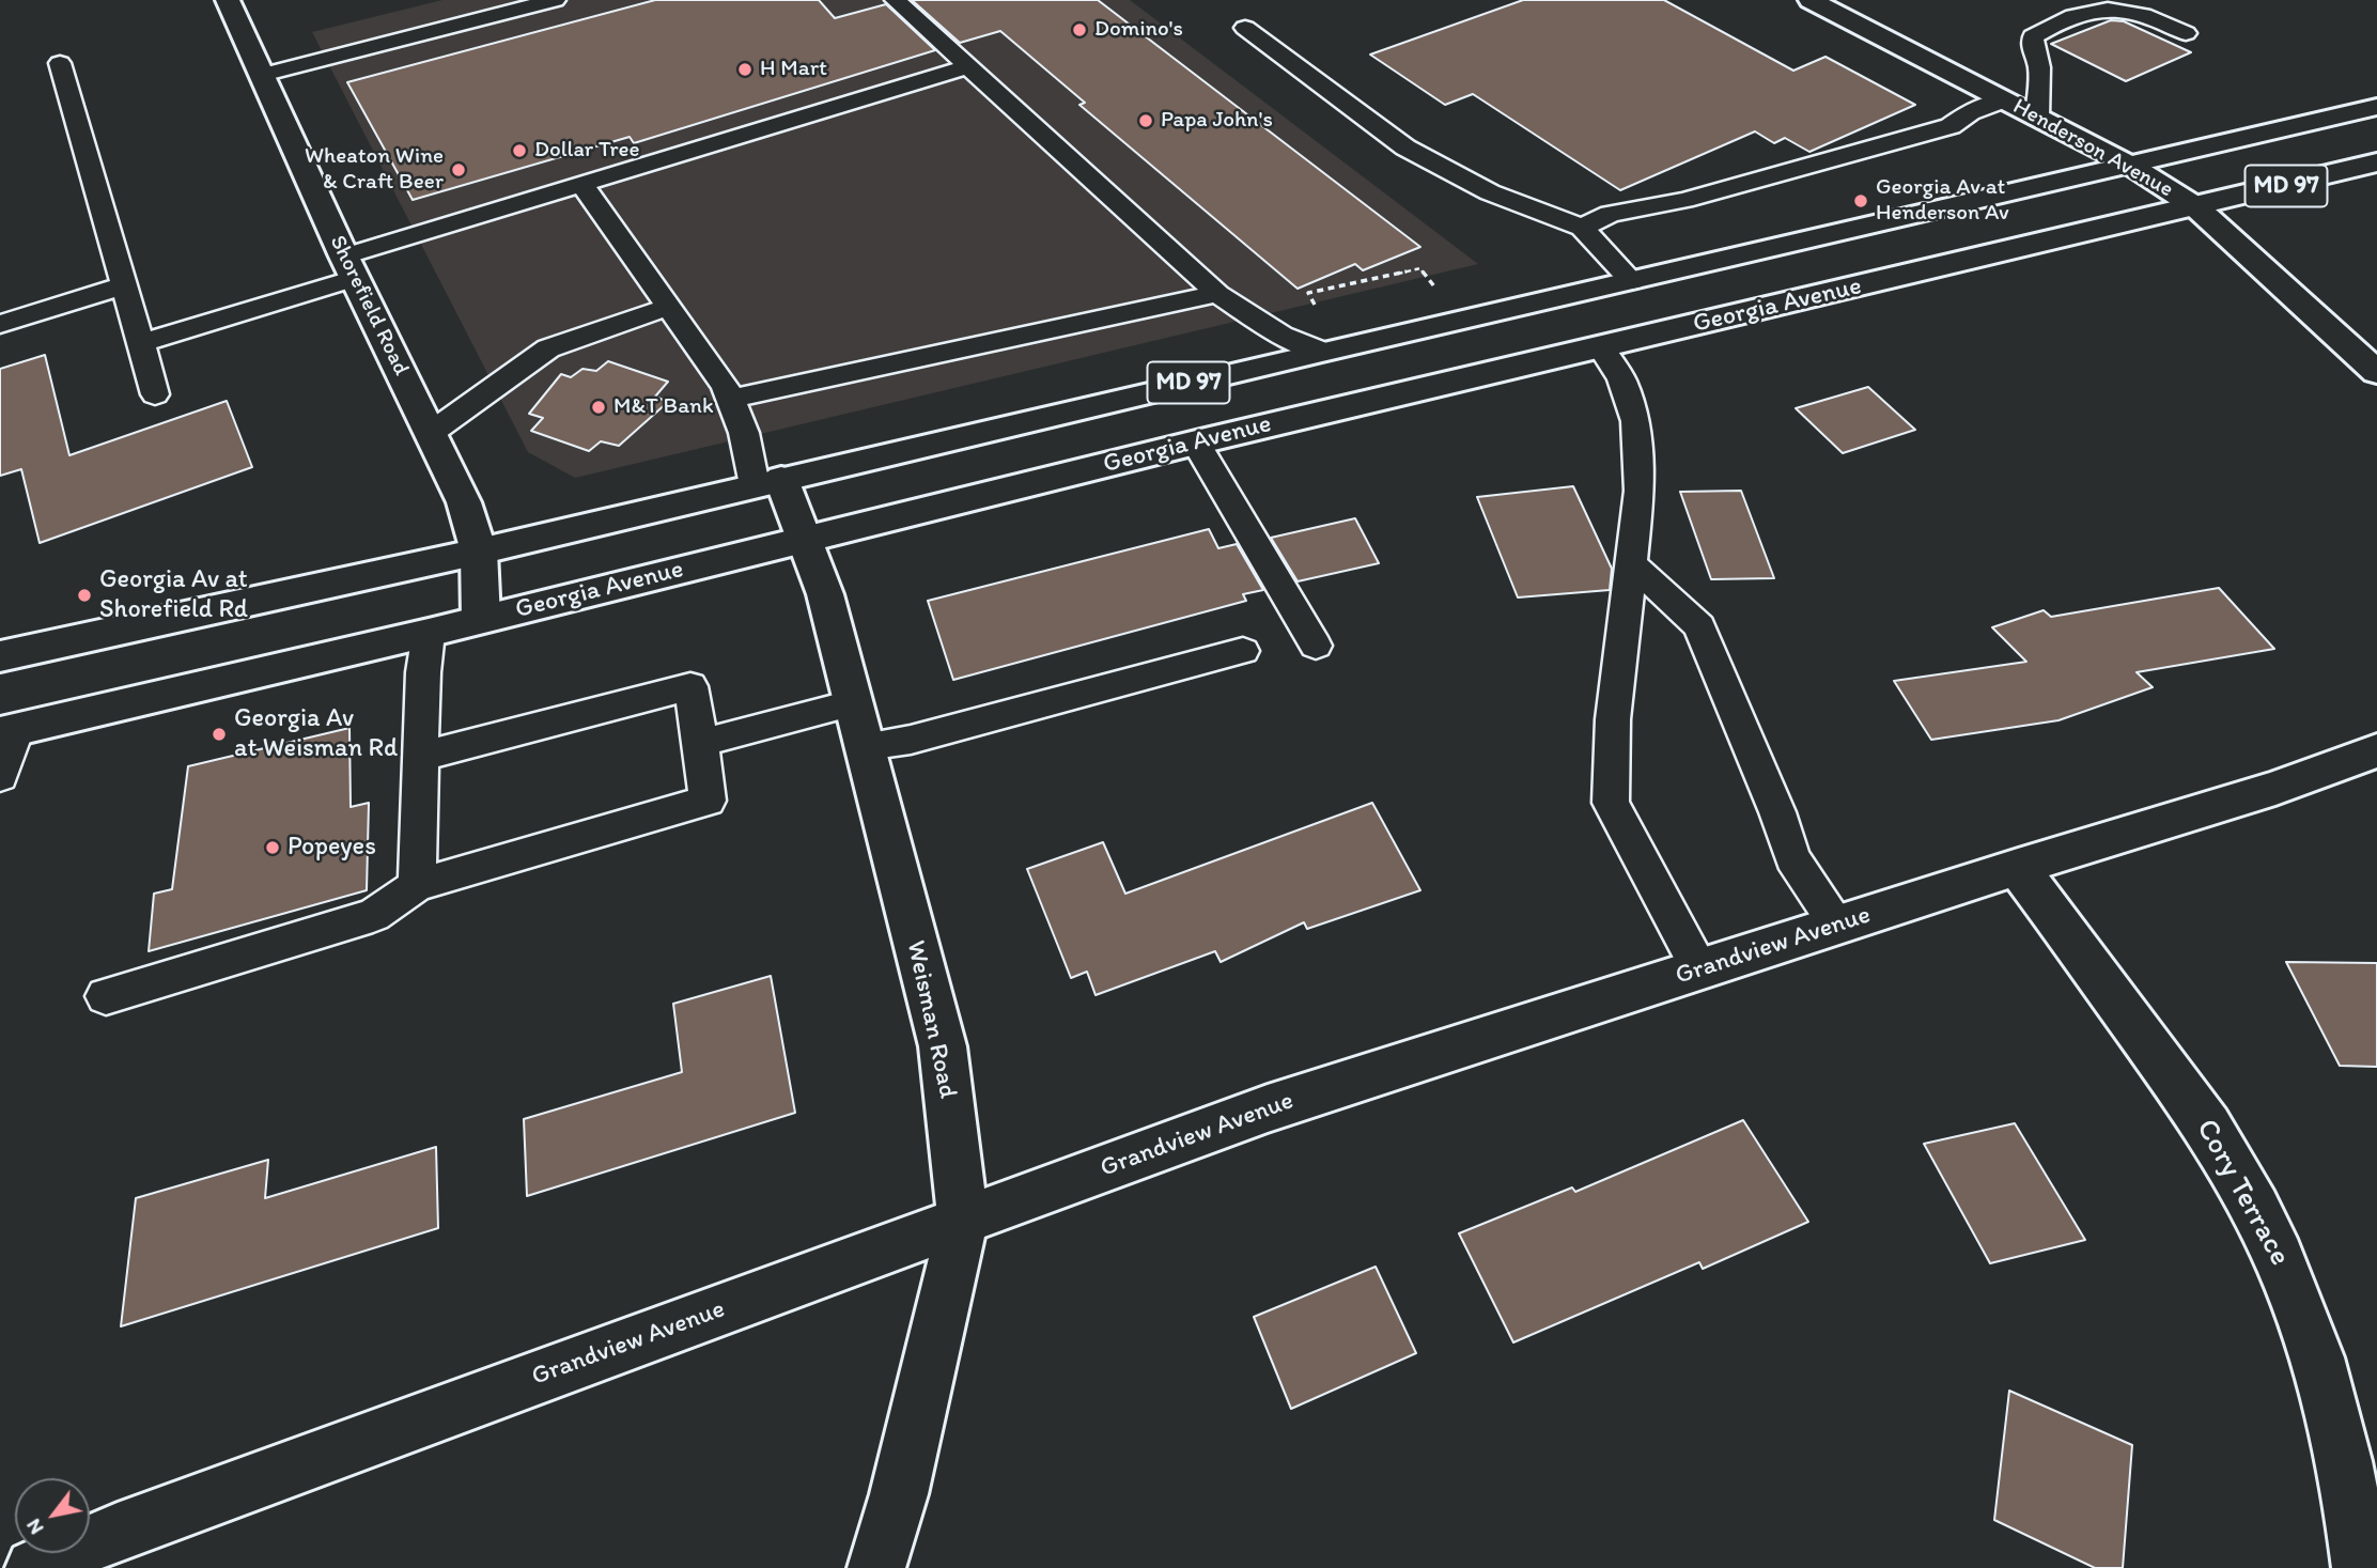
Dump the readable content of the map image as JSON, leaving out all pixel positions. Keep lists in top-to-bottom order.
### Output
{
  "streets": {
    "street": [
      "Henderson Avenue",
      "MD 97",
      "Shorefield Road",
      "Georgia Avenue",
      "Grandview Avenue",
      "Weisman Road",
      "Cory Terrace"
    ]
  },
  "crossings": [
    ["Henderson Avenue", "MD 97"],
    ["Henderson Avenue", "Georgia Avenue"],
    ["MD 97", "Shorefield Road"],
    ["MD 97", "Weisman Road"],
    ["Shorefield Road", "Georgia Avenue"],
    ["Georgia Avenue", "Weisman Road"],
    ["Grandview Avenue", "Weisman Road"],
    ["Grandview Avenue", "Cory Terrace"]
  ],
  "places": [
    "Domino's",
    "H Mart",
    "Papa John's",
    "Dollar Tree",
    "Wheaton Wine & Craft Beer",
    "Georgia Av at Henderson Av",
    "M&T Bank",
    "Georgia Av at Shorefield Rd",
    "Georgia Av at Weisman Rd",
    "Popeyes"
  ],
  "north": "bottom left"
}
